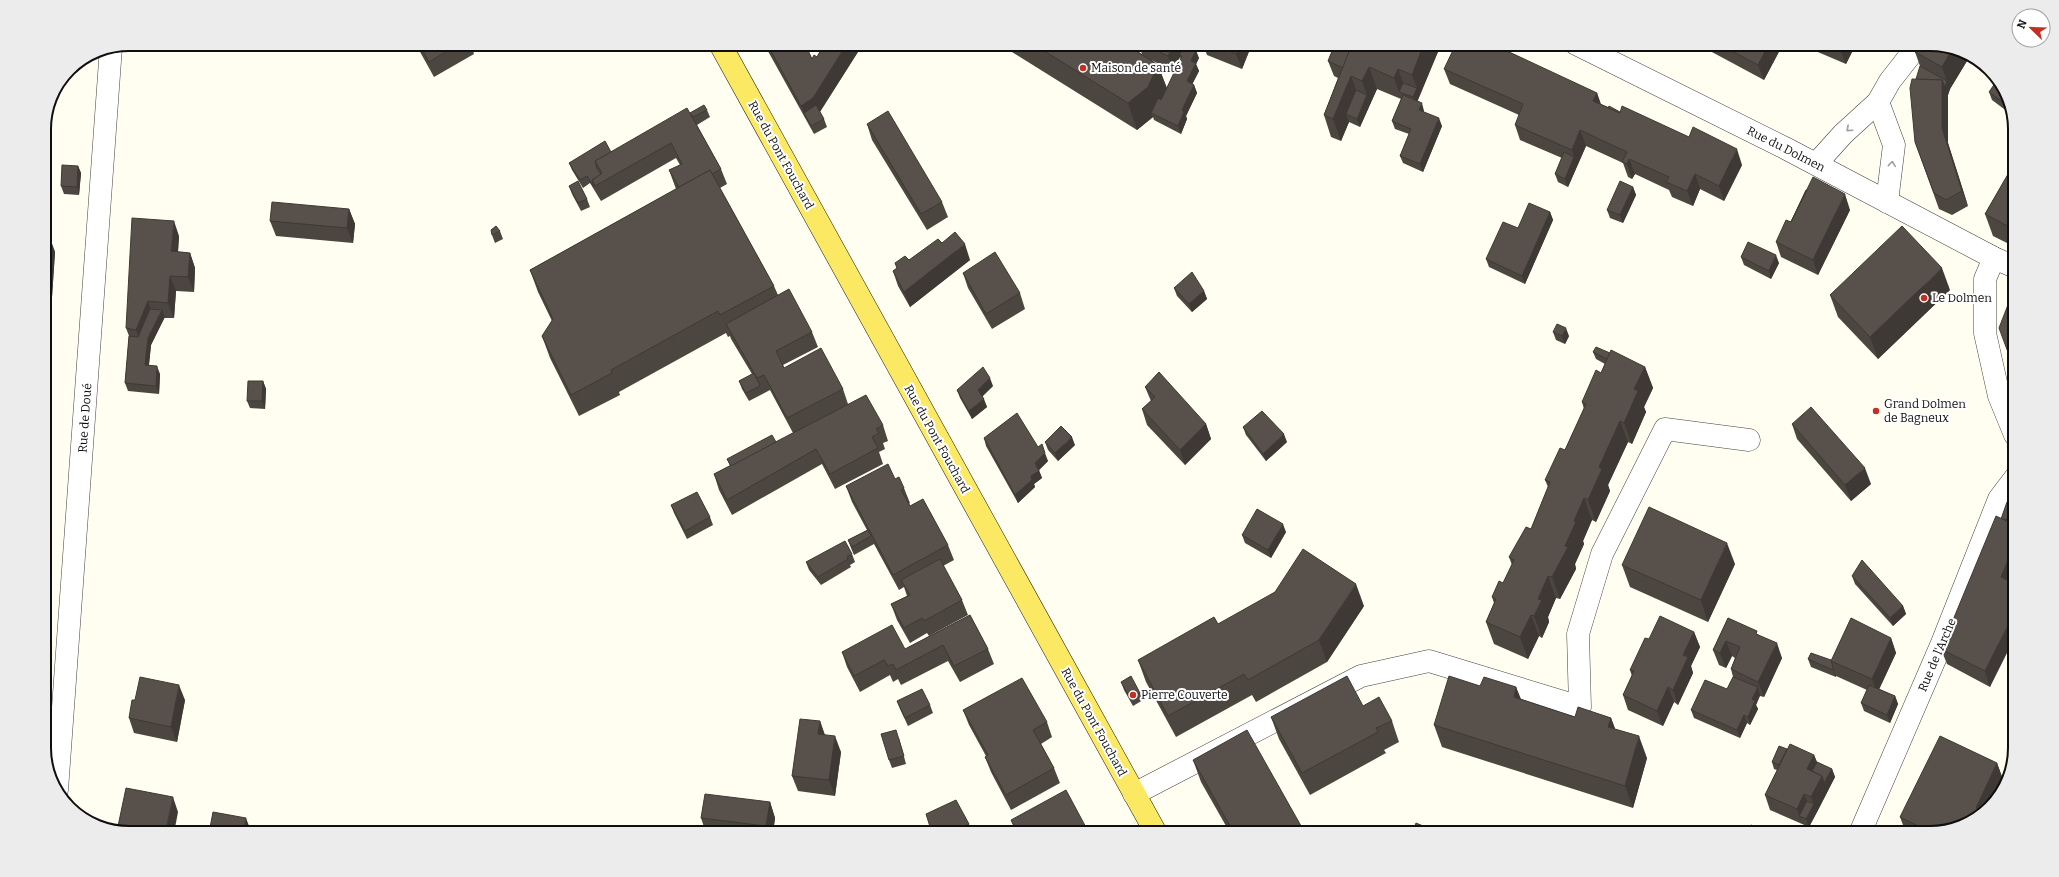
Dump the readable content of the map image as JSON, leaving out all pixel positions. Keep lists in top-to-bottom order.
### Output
{
  "streets": {
    "main road": ["Rue du Pont Fouchard"],
    "street": ["Rue du Dolmen", "Rue de Doué", "Rue de l'Arche"]
  },
  "places": [
    "Maison de santé",
    "Le Dolmen",
    "Grand Dolmen de Bagneux",
    "Pierre Couverte"
  ],
  "north": "top left"
}
